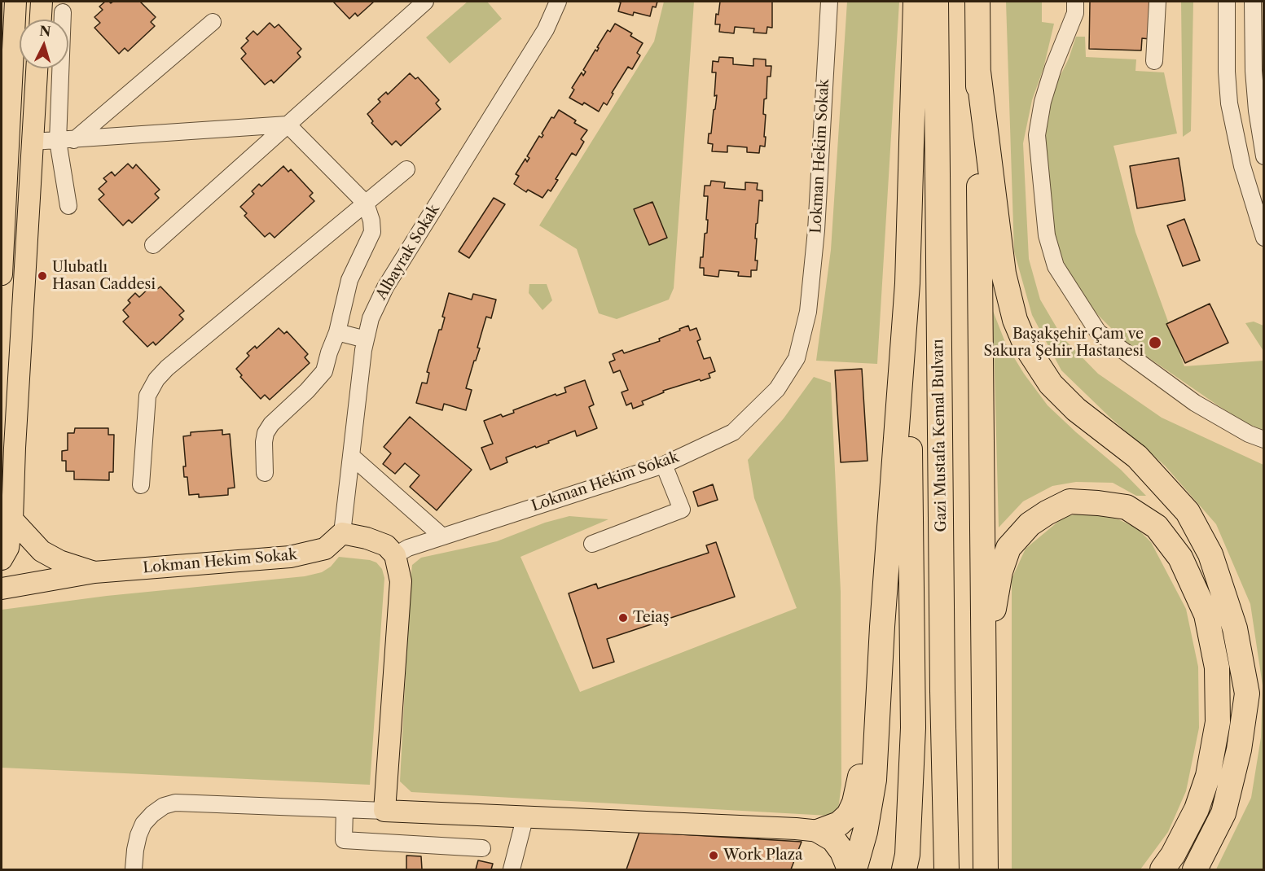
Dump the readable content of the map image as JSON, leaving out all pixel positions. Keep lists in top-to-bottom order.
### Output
{
  "streets": {
    "highway": ["Gazi Mustafa Kemal Bulvarı"],
    "main road": ["Lokman Hekim Sokak"],
    "street": ["Albayrak Sokak"]
  },
  "crossings": [
    ["Lokman Hekim Sokak", "Albayrak Sokak"]
  ],
  "places": [
    "Ulubatlı Hasan Caddesi",
    "Başakşehir Çam ve Sakura Şehir Hastanesi",
    "Teiaş",
    "Work Plaza"
  ],
  "north": "top"
}
